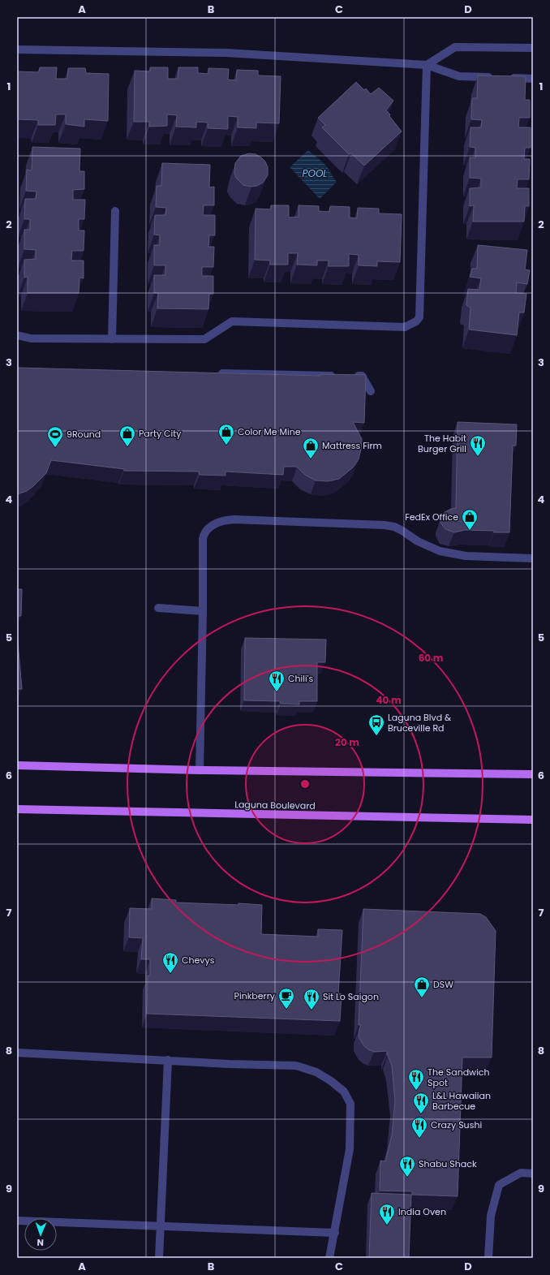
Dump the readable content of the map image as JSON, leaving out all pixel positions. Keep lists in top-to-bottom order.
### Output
{
  "streets": {
    "main road": ["Laguna Boulevard"]
  },
  "water": ["POOL"],
  "places": {
    "shop": [
      "Color Me Mine",
      "Party City",
      "Mattress Firm",
      "FedEx Office",
      "DSW"
    ],
    "sports": ["9Round"],
    "restaurant": [
      "The Habit Burger Grill",
      "Chili's",
      "Chevys",
      "Sit Lo Saigon",
      "The Sandwich Spot",
      "L&L Hawaiian Barbecue",
      "Crazy Sushi",
      "Shabu Shack",
      "India Oven"
    ],
    "bus stop": ["Laguna Blvd & Bruceville Rd"],
    "cafe": ["Pinkberry"]
  },
  "north": "bottom",
  "grid": {
    "columns": [
      "A",
      "B",
      "C",
      "D"
    ],
    "rows": [
      "1",
      "2",
      "3",
      "4",
      "5",
      "6",
      "7",
      "8",
      "9"
    ]
  },
  "rings": ["60 m", "40 m", "20 m"]
}
